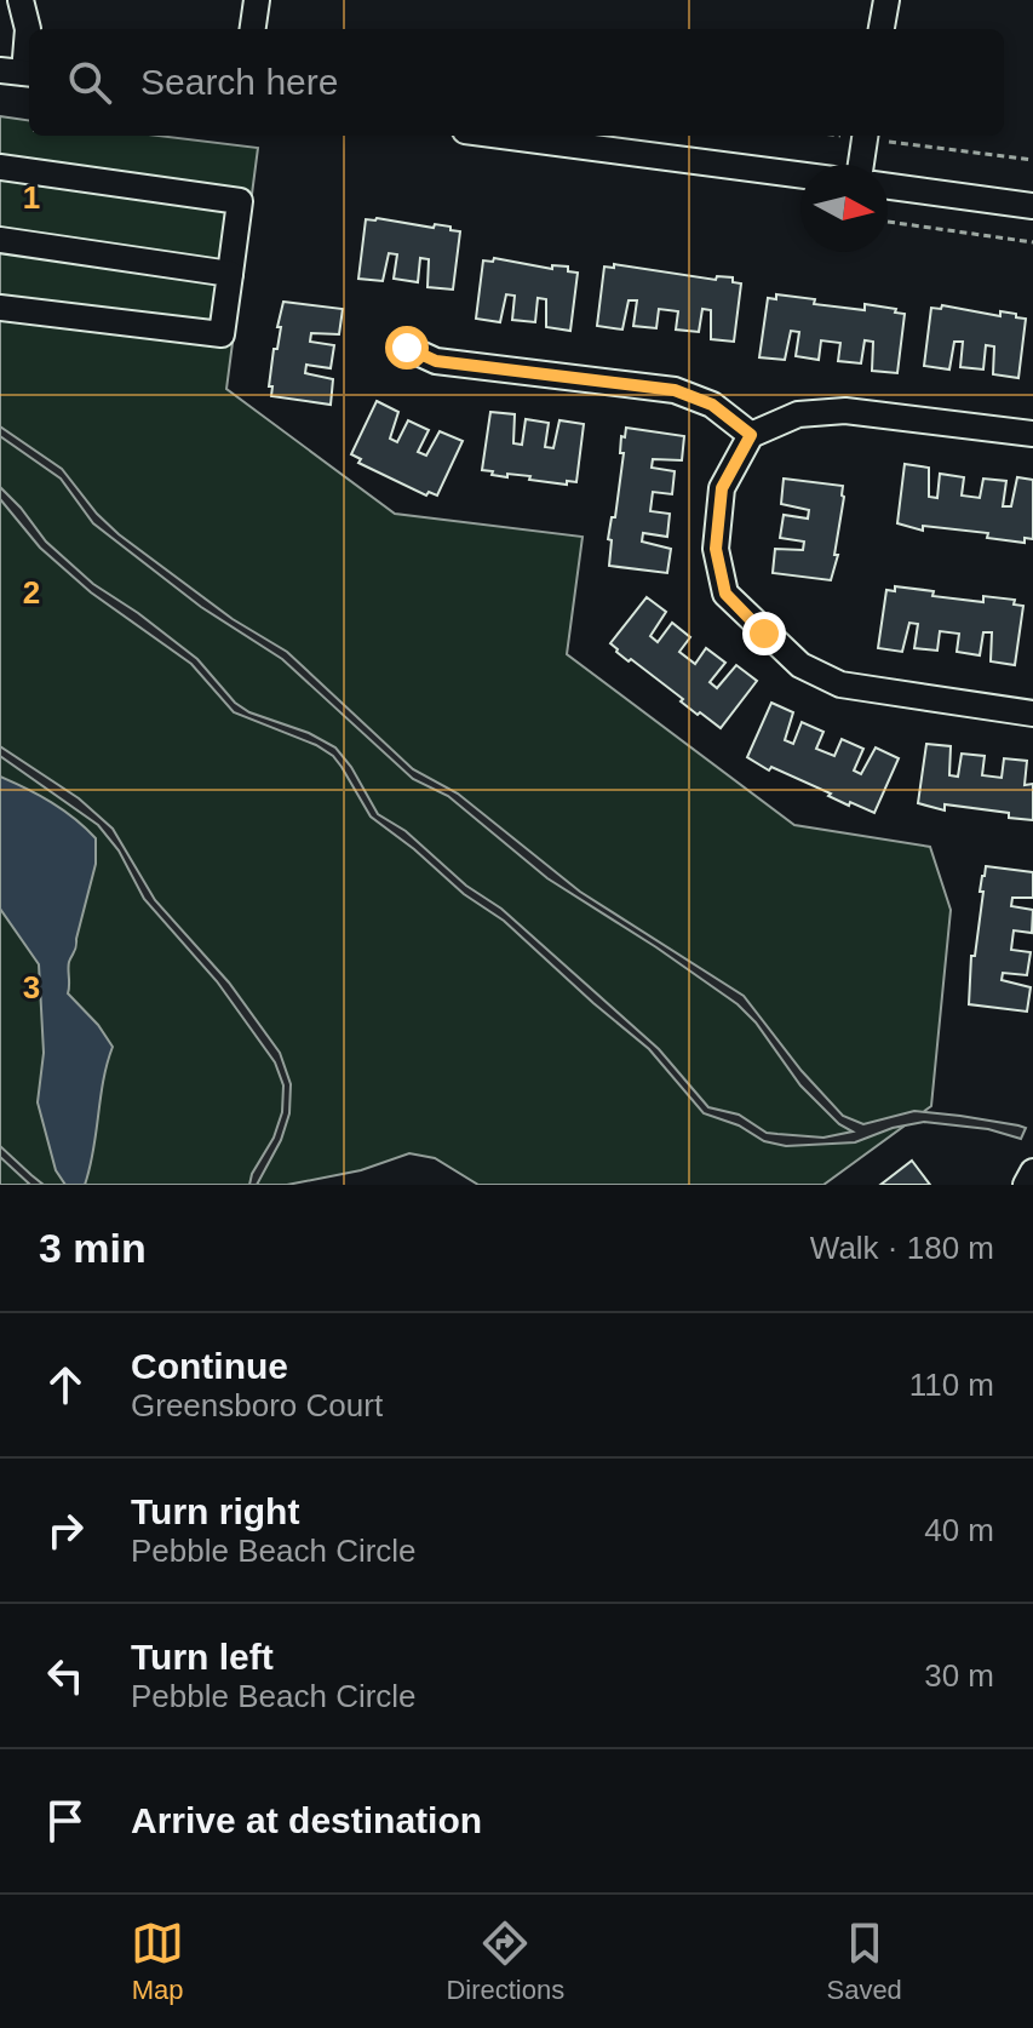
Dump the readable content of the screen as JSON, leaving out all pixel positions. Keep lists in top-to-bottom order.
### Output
{
  "north": "right",
  "page": {
    "search": "Search here",
    "heading": ["3 min", "Walk · 180 m"],
    "list": [
      ["Continue", "Greensboro Court", "110 m"],
      ["Turn right", "Pebble Beach Circle", "40 m"],
      ["Turn left", "Pebble Beach Circle", "30 m"],
      "Arrive at destination"
    ],
    "nav": ["Map", "Directions", "Saved"]
  },
  "grid": {
    "rows": ["1", "2", "3"]
  }
}
